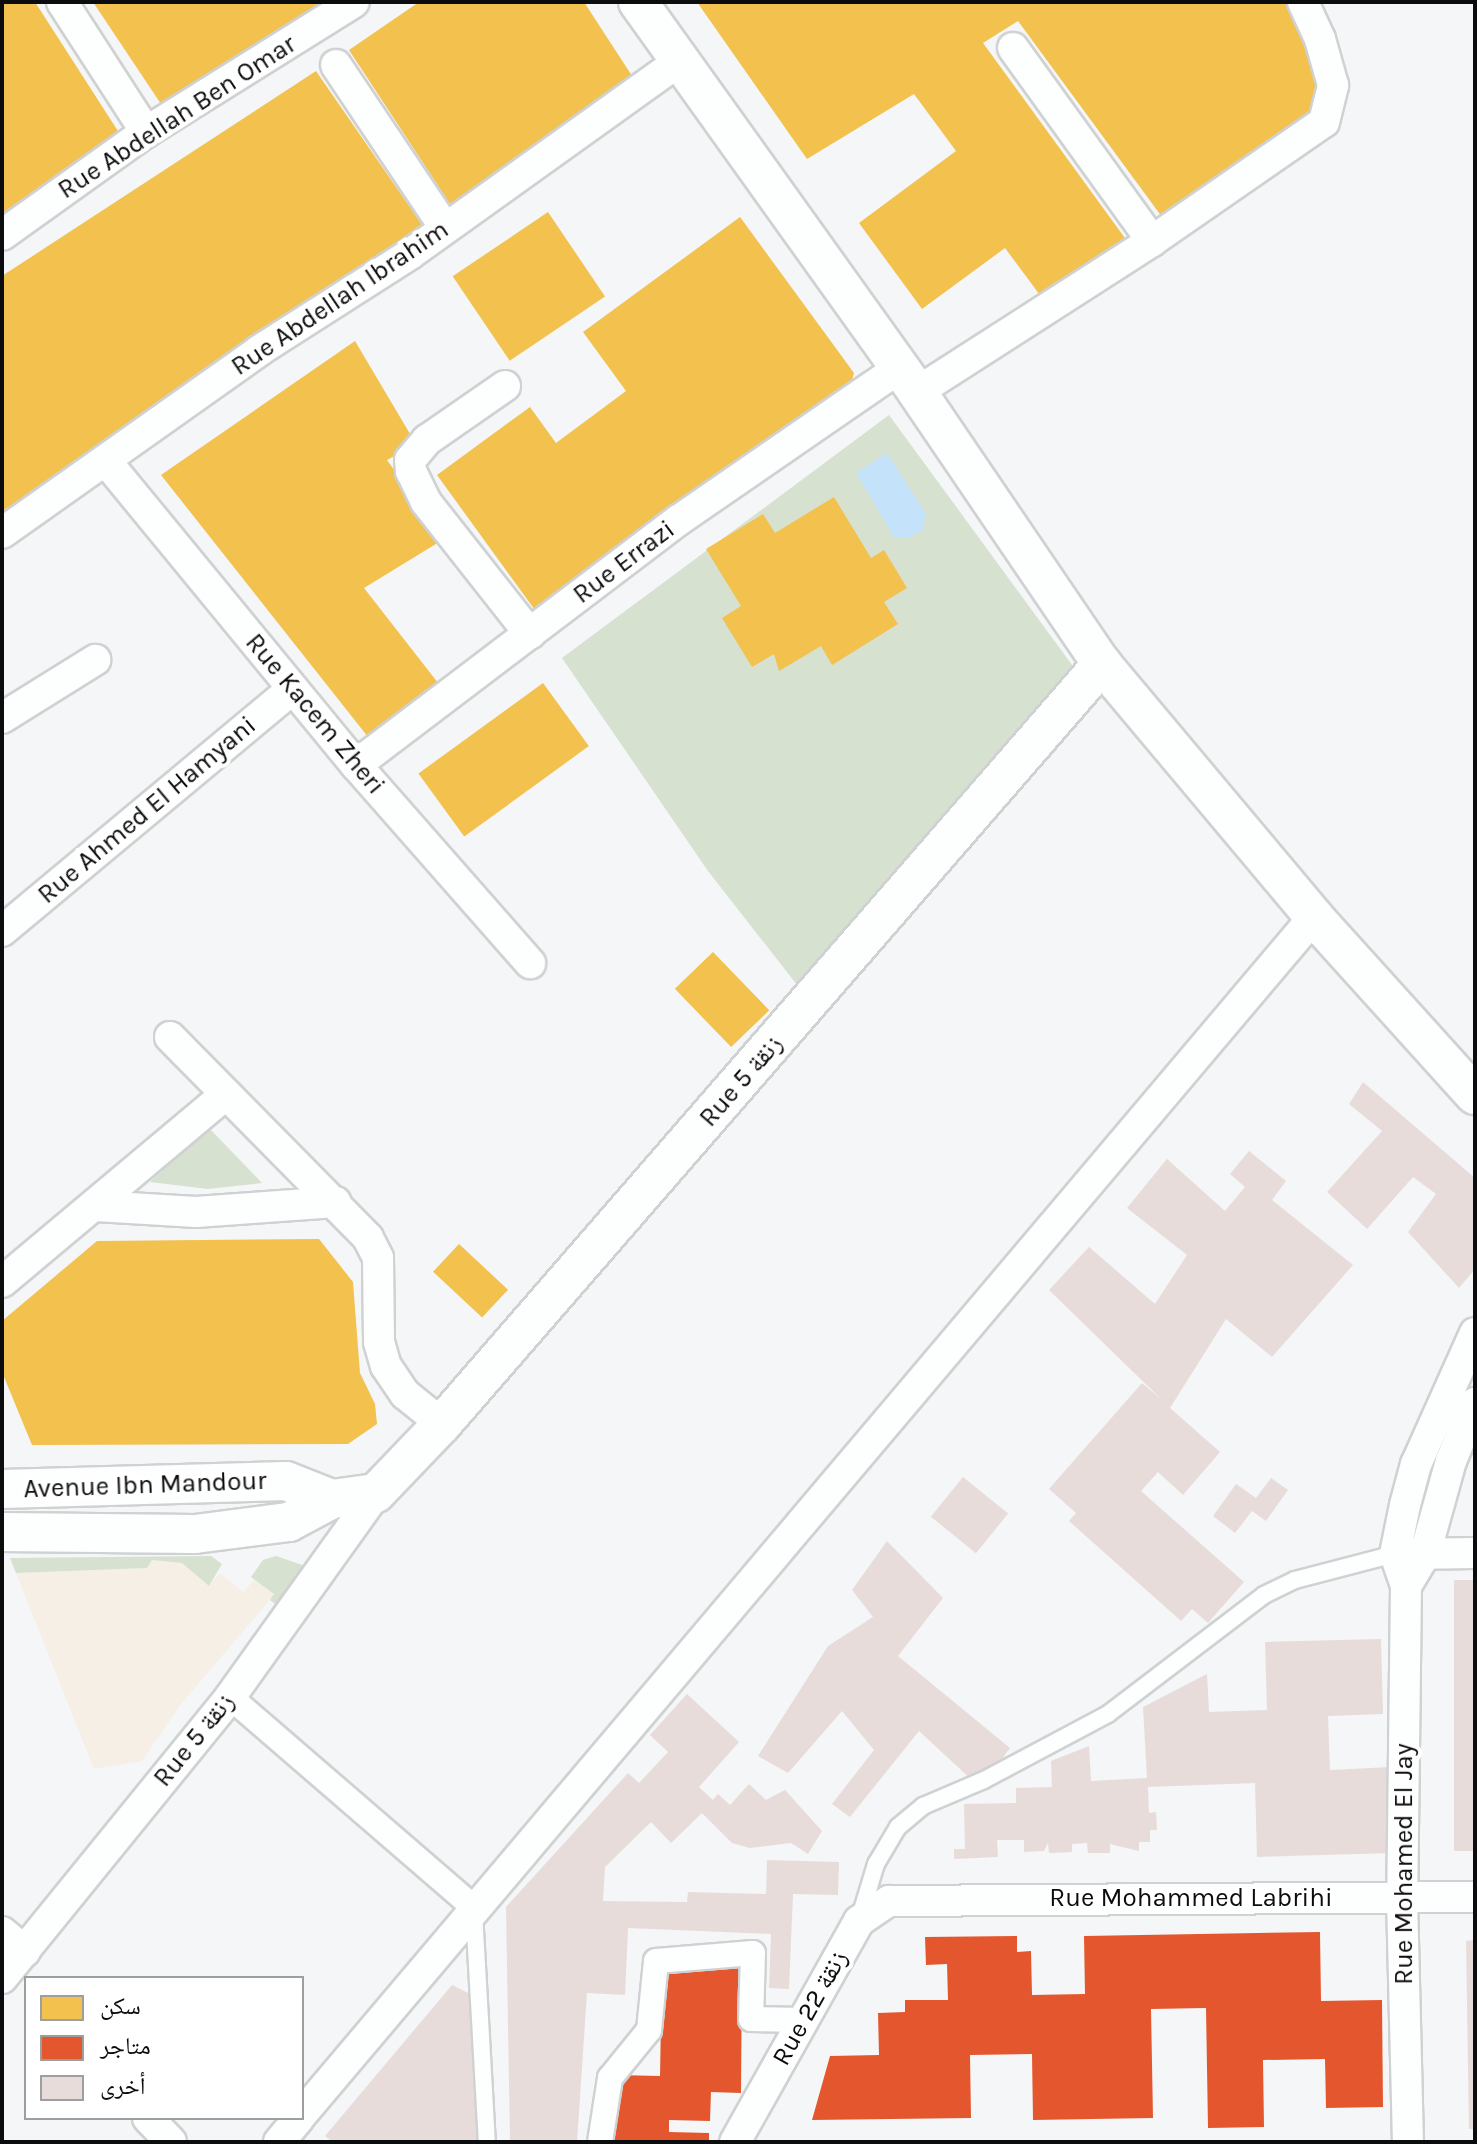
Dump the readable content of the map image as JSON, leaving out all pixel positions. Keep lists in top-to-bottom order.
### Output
{
  "streets": {
    "street": [
      "Rue Abdellah Ben Omar",
      "Rue Abdellah Ibrahim",
      "Rue Errazi",
      "Rue Kacem Zheri",
      "Rue Ahmed El Hamyani",
      "Rue 5 زنقة",
      "Avenue Ibn Mandour",
      "Rue Mohamed El Jay",
      "Rue Mohammed Labrihi",
      "Rue 22 زنقة"
    ]
  },
  "crossings": [
    ["Rue Abdellah Ibrahim", "Rue Kacem Zheri"],
    ["Rue Errazi", "Rue Kacem Zheri"],
    ["Rue Kacem Zheri", "Rue Ahmed El Hamyani"],
    ["Rue Mohamed El Jay", "Rue Mohammed Labrihi"],
    ["Rue Mohammed Labrihi", "Rue 22 زنقة"]
  ],
  "legend": ["سكن", "متاجر", "أخرى"]
}
